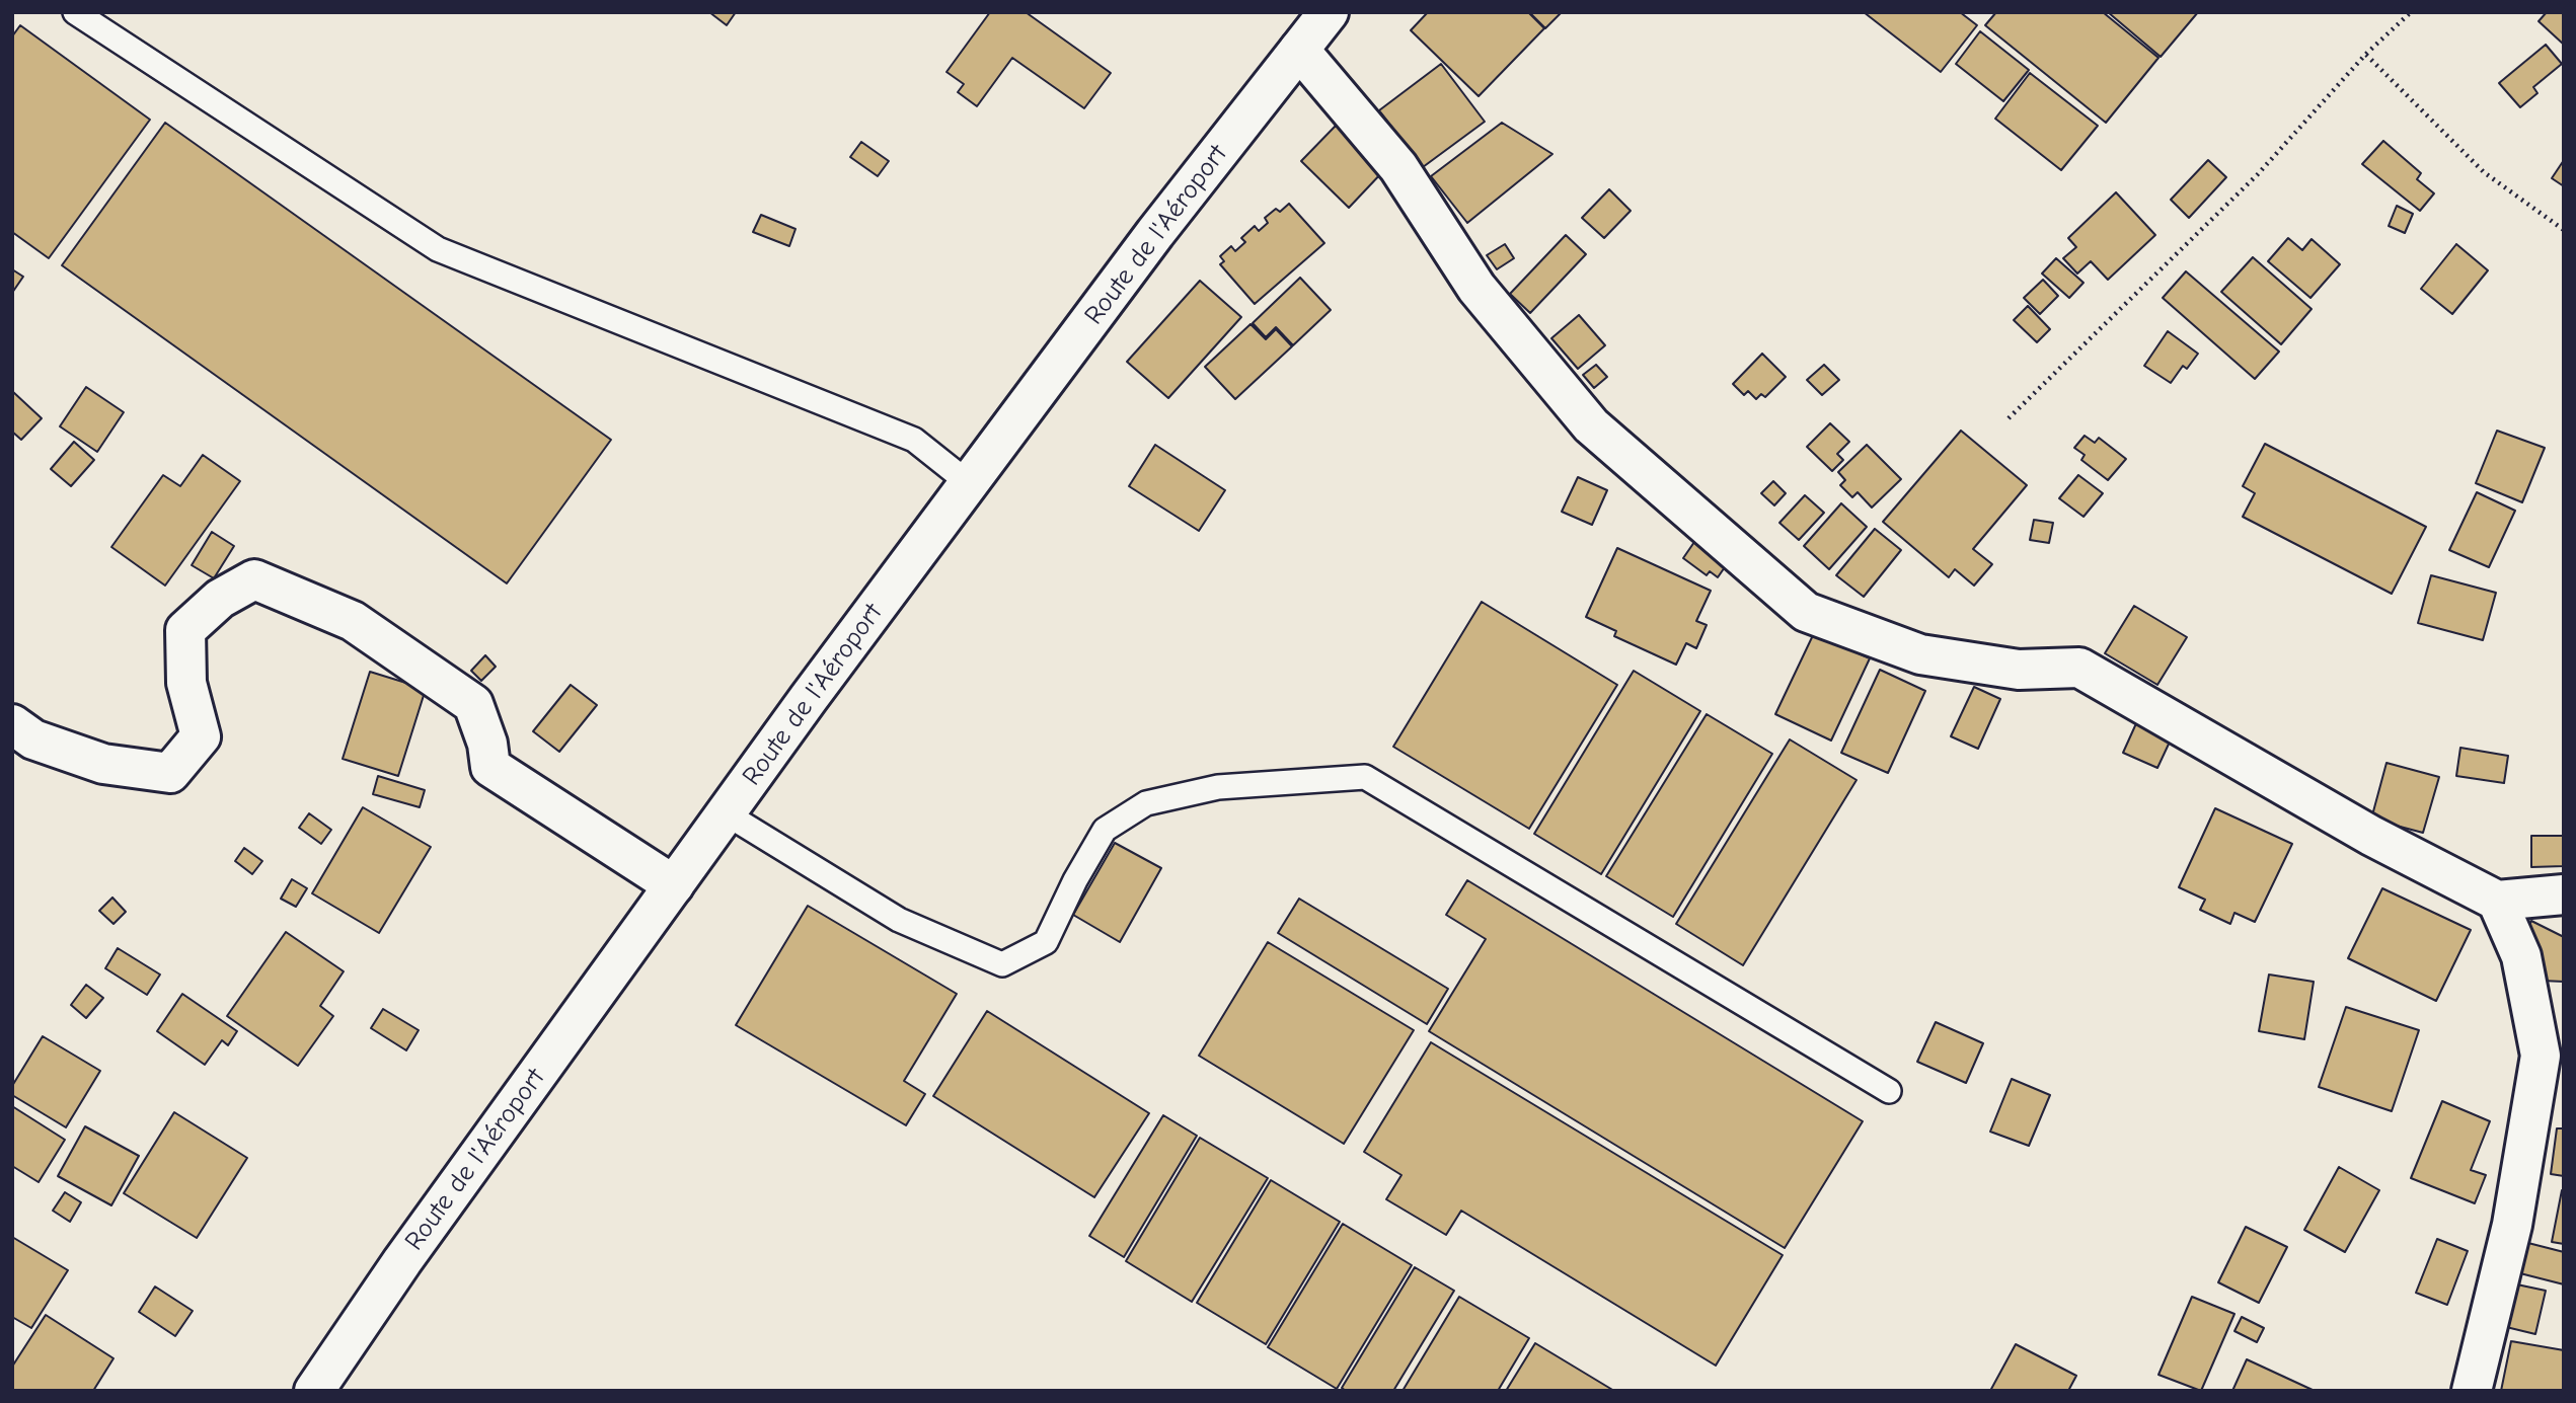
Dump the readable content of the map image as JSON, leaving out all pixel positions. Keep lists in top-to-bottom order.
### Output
{
  "streets": {
    "street": ["Route de l'Aéroport"]
  }
}
